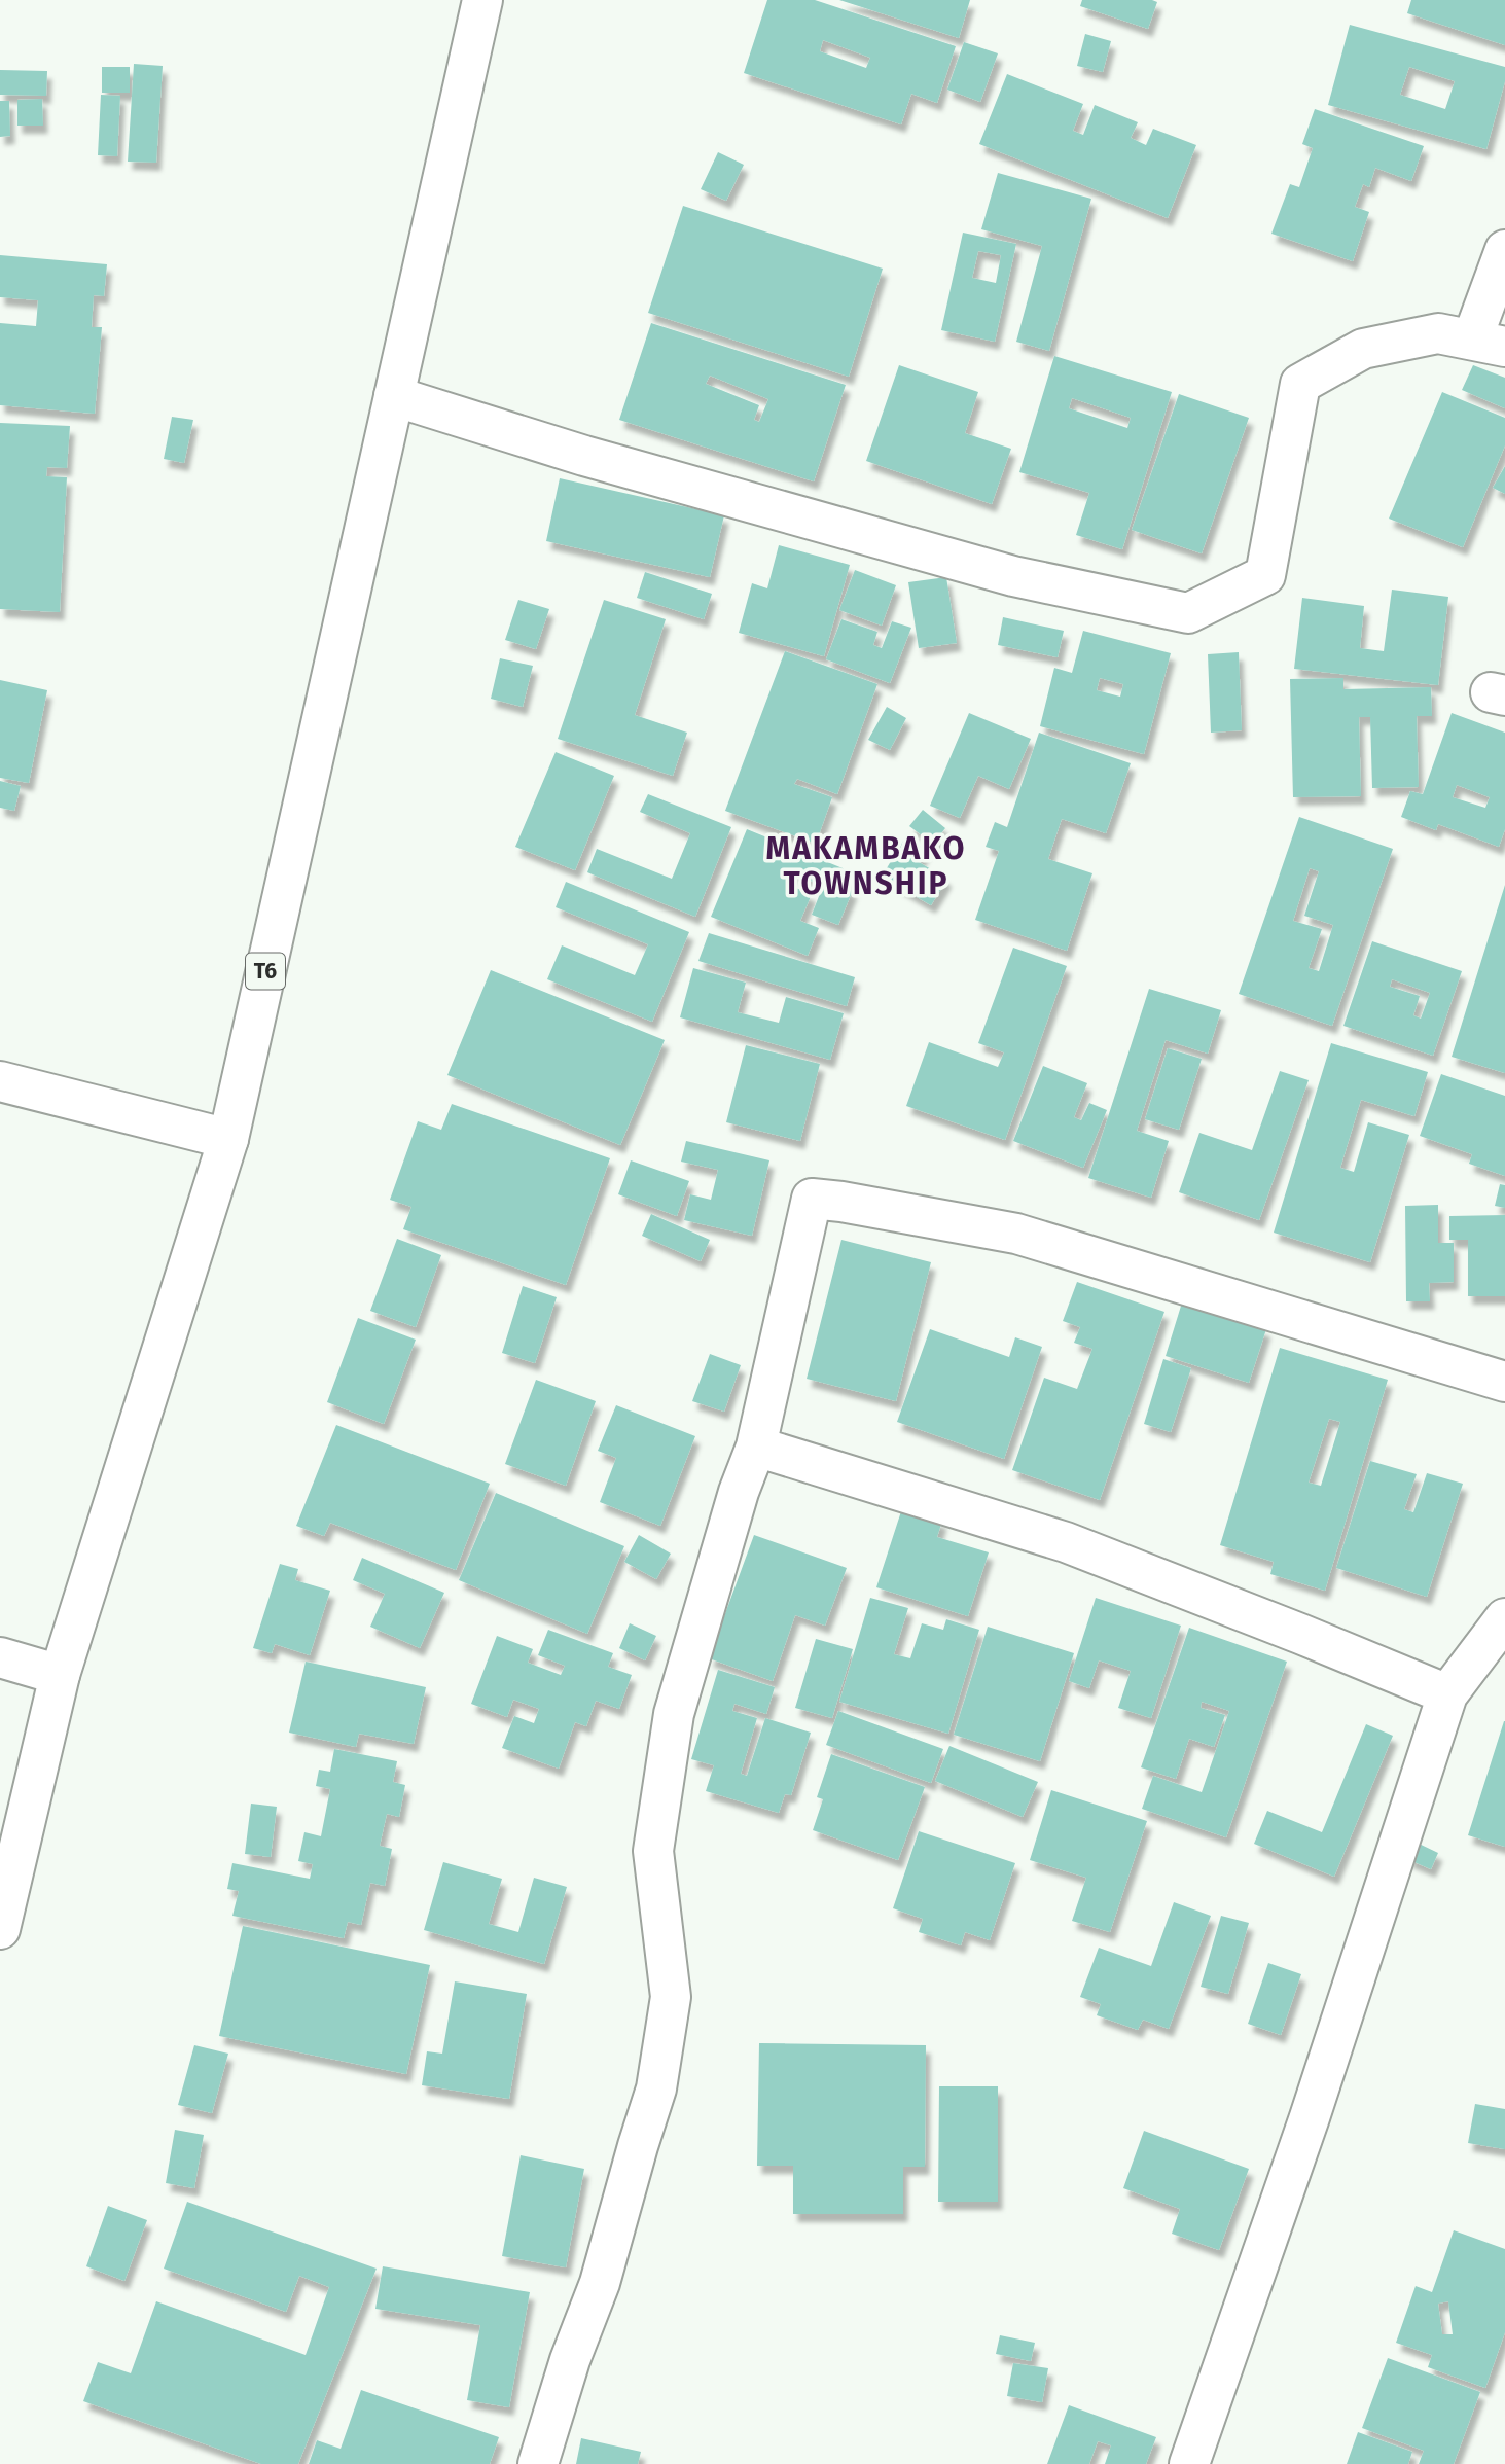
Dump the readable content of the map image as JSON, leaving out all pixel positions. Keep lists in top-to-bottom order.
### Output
{
  "streets": {
    "main road": ["T6"]
  },
  "districts": ["MAKAMBAKO TOWNSHIP"]
}
